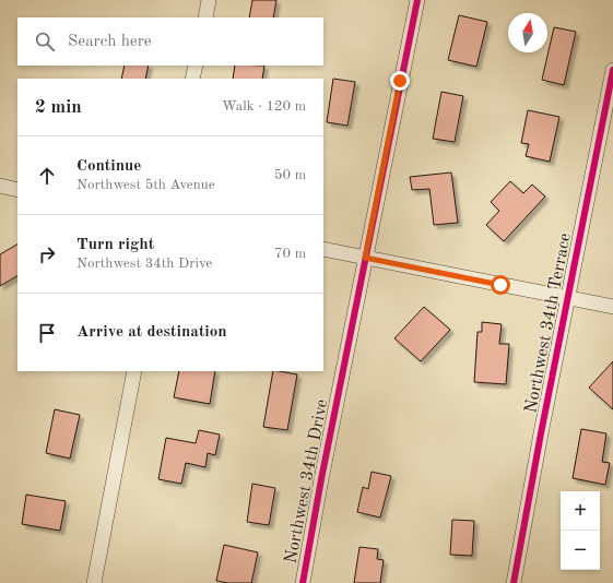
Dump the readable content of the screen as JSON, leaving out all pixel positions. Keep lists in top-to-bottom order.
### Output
{
  "streets": {
    "street": ["Northwest 34th Terrace", "Northwest 34th Drive"]
  },
  "north": "top",
  "page": {
    "search": "Search here",
    "heading": ["2 min", "Walk · 120 m"],
    "list": [
      ["Continue", "Northwest 5th Avenue", "50 m"],
      ["Turn right", "Northwest 34th Drive", "70 m"],
      "Arrive at destination"
    ],
    "map_buttons": ["+", "−"]
  }
}
